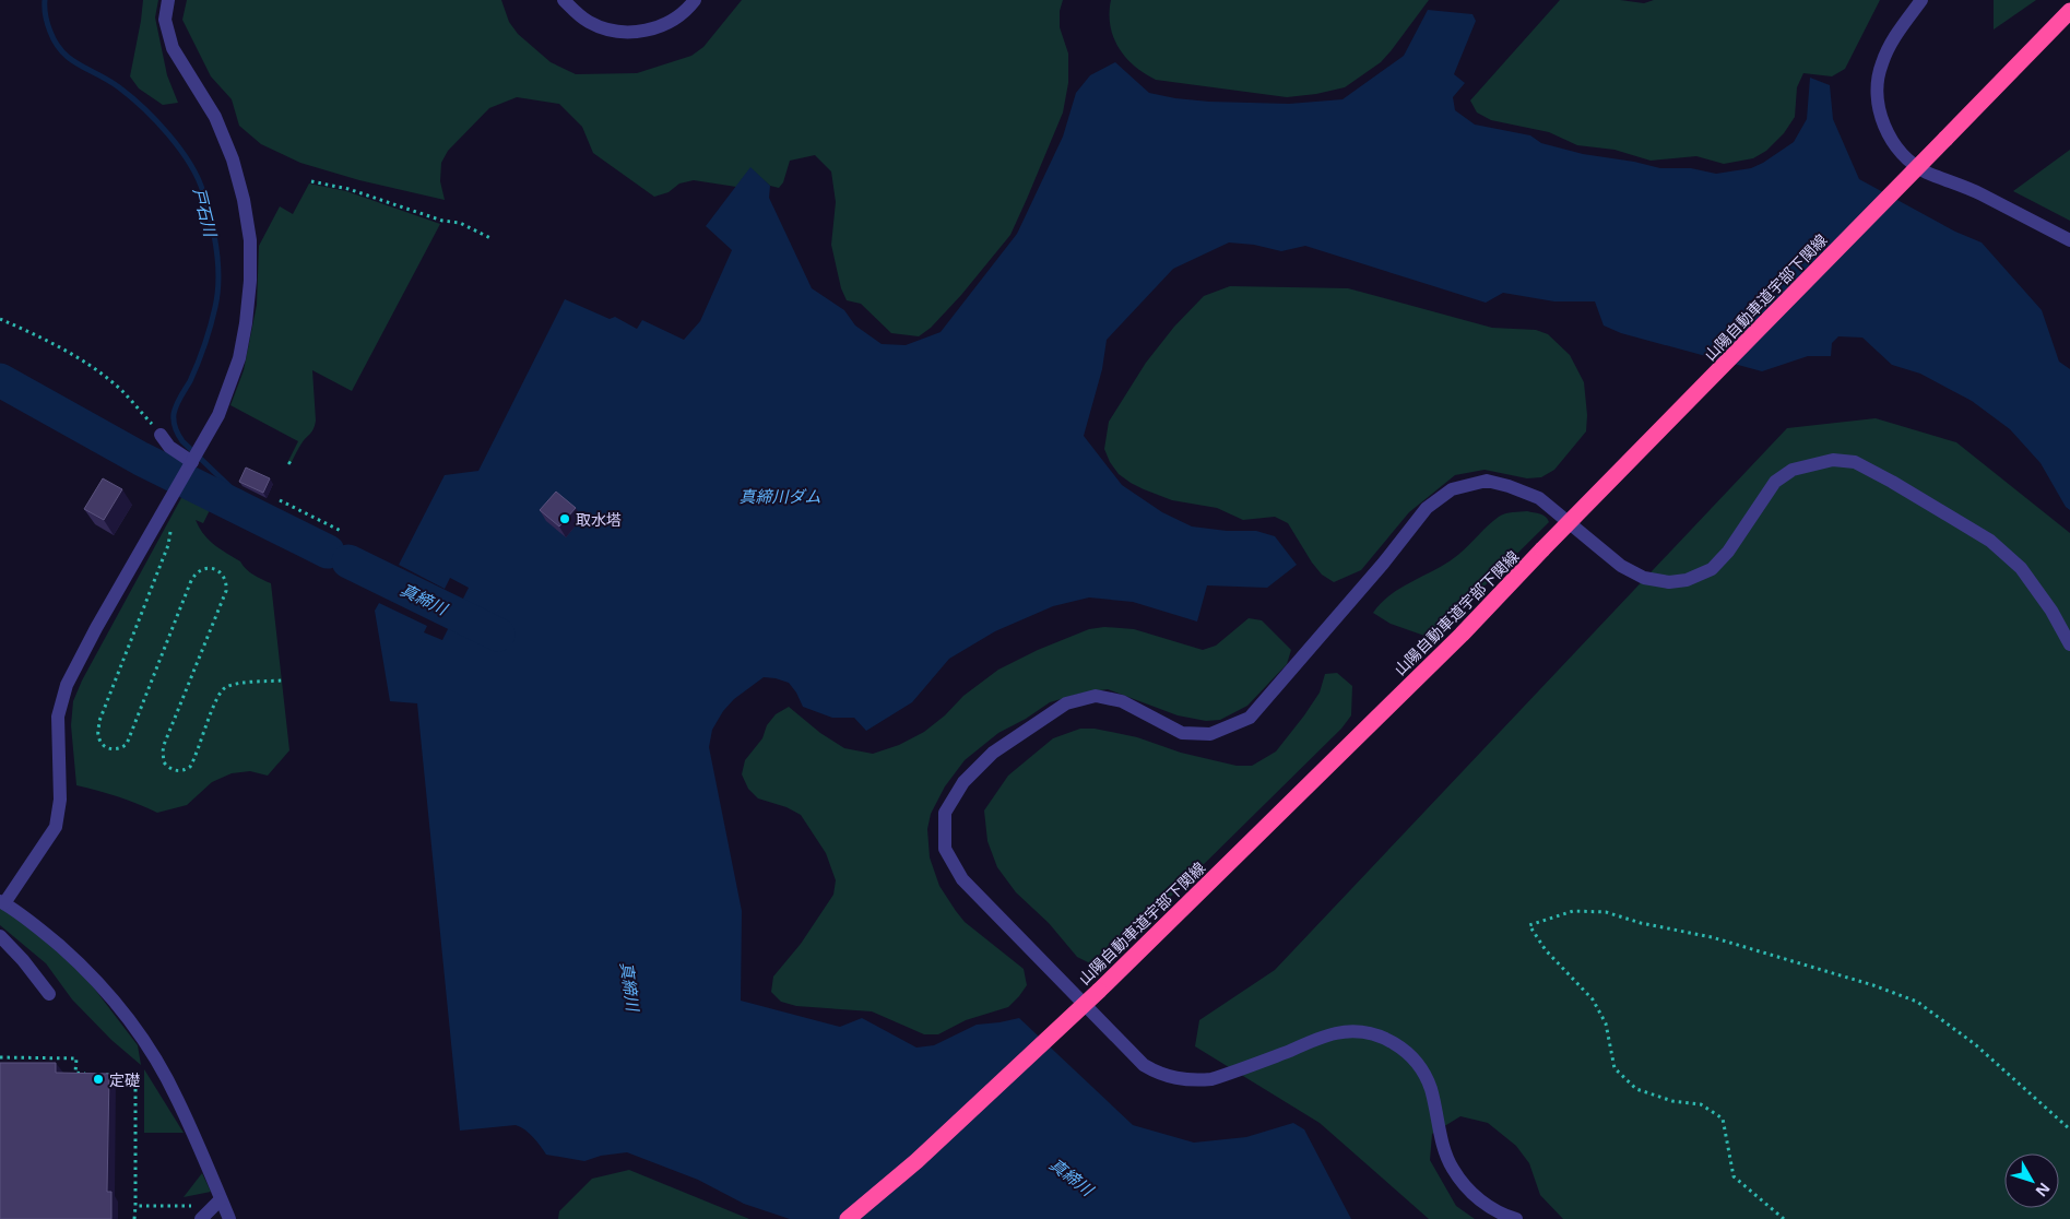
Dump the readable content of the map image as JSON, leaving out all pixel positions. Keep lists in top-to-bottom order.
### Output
{
  "streets": {
    "highway": ["山陽自動車道宇部下関線"]
  },
  "water": ["戸石川", "真締川ダム", "真締川"],
  "places": ["取水塔", "定礎"],
  "north": "bottom right"
}
